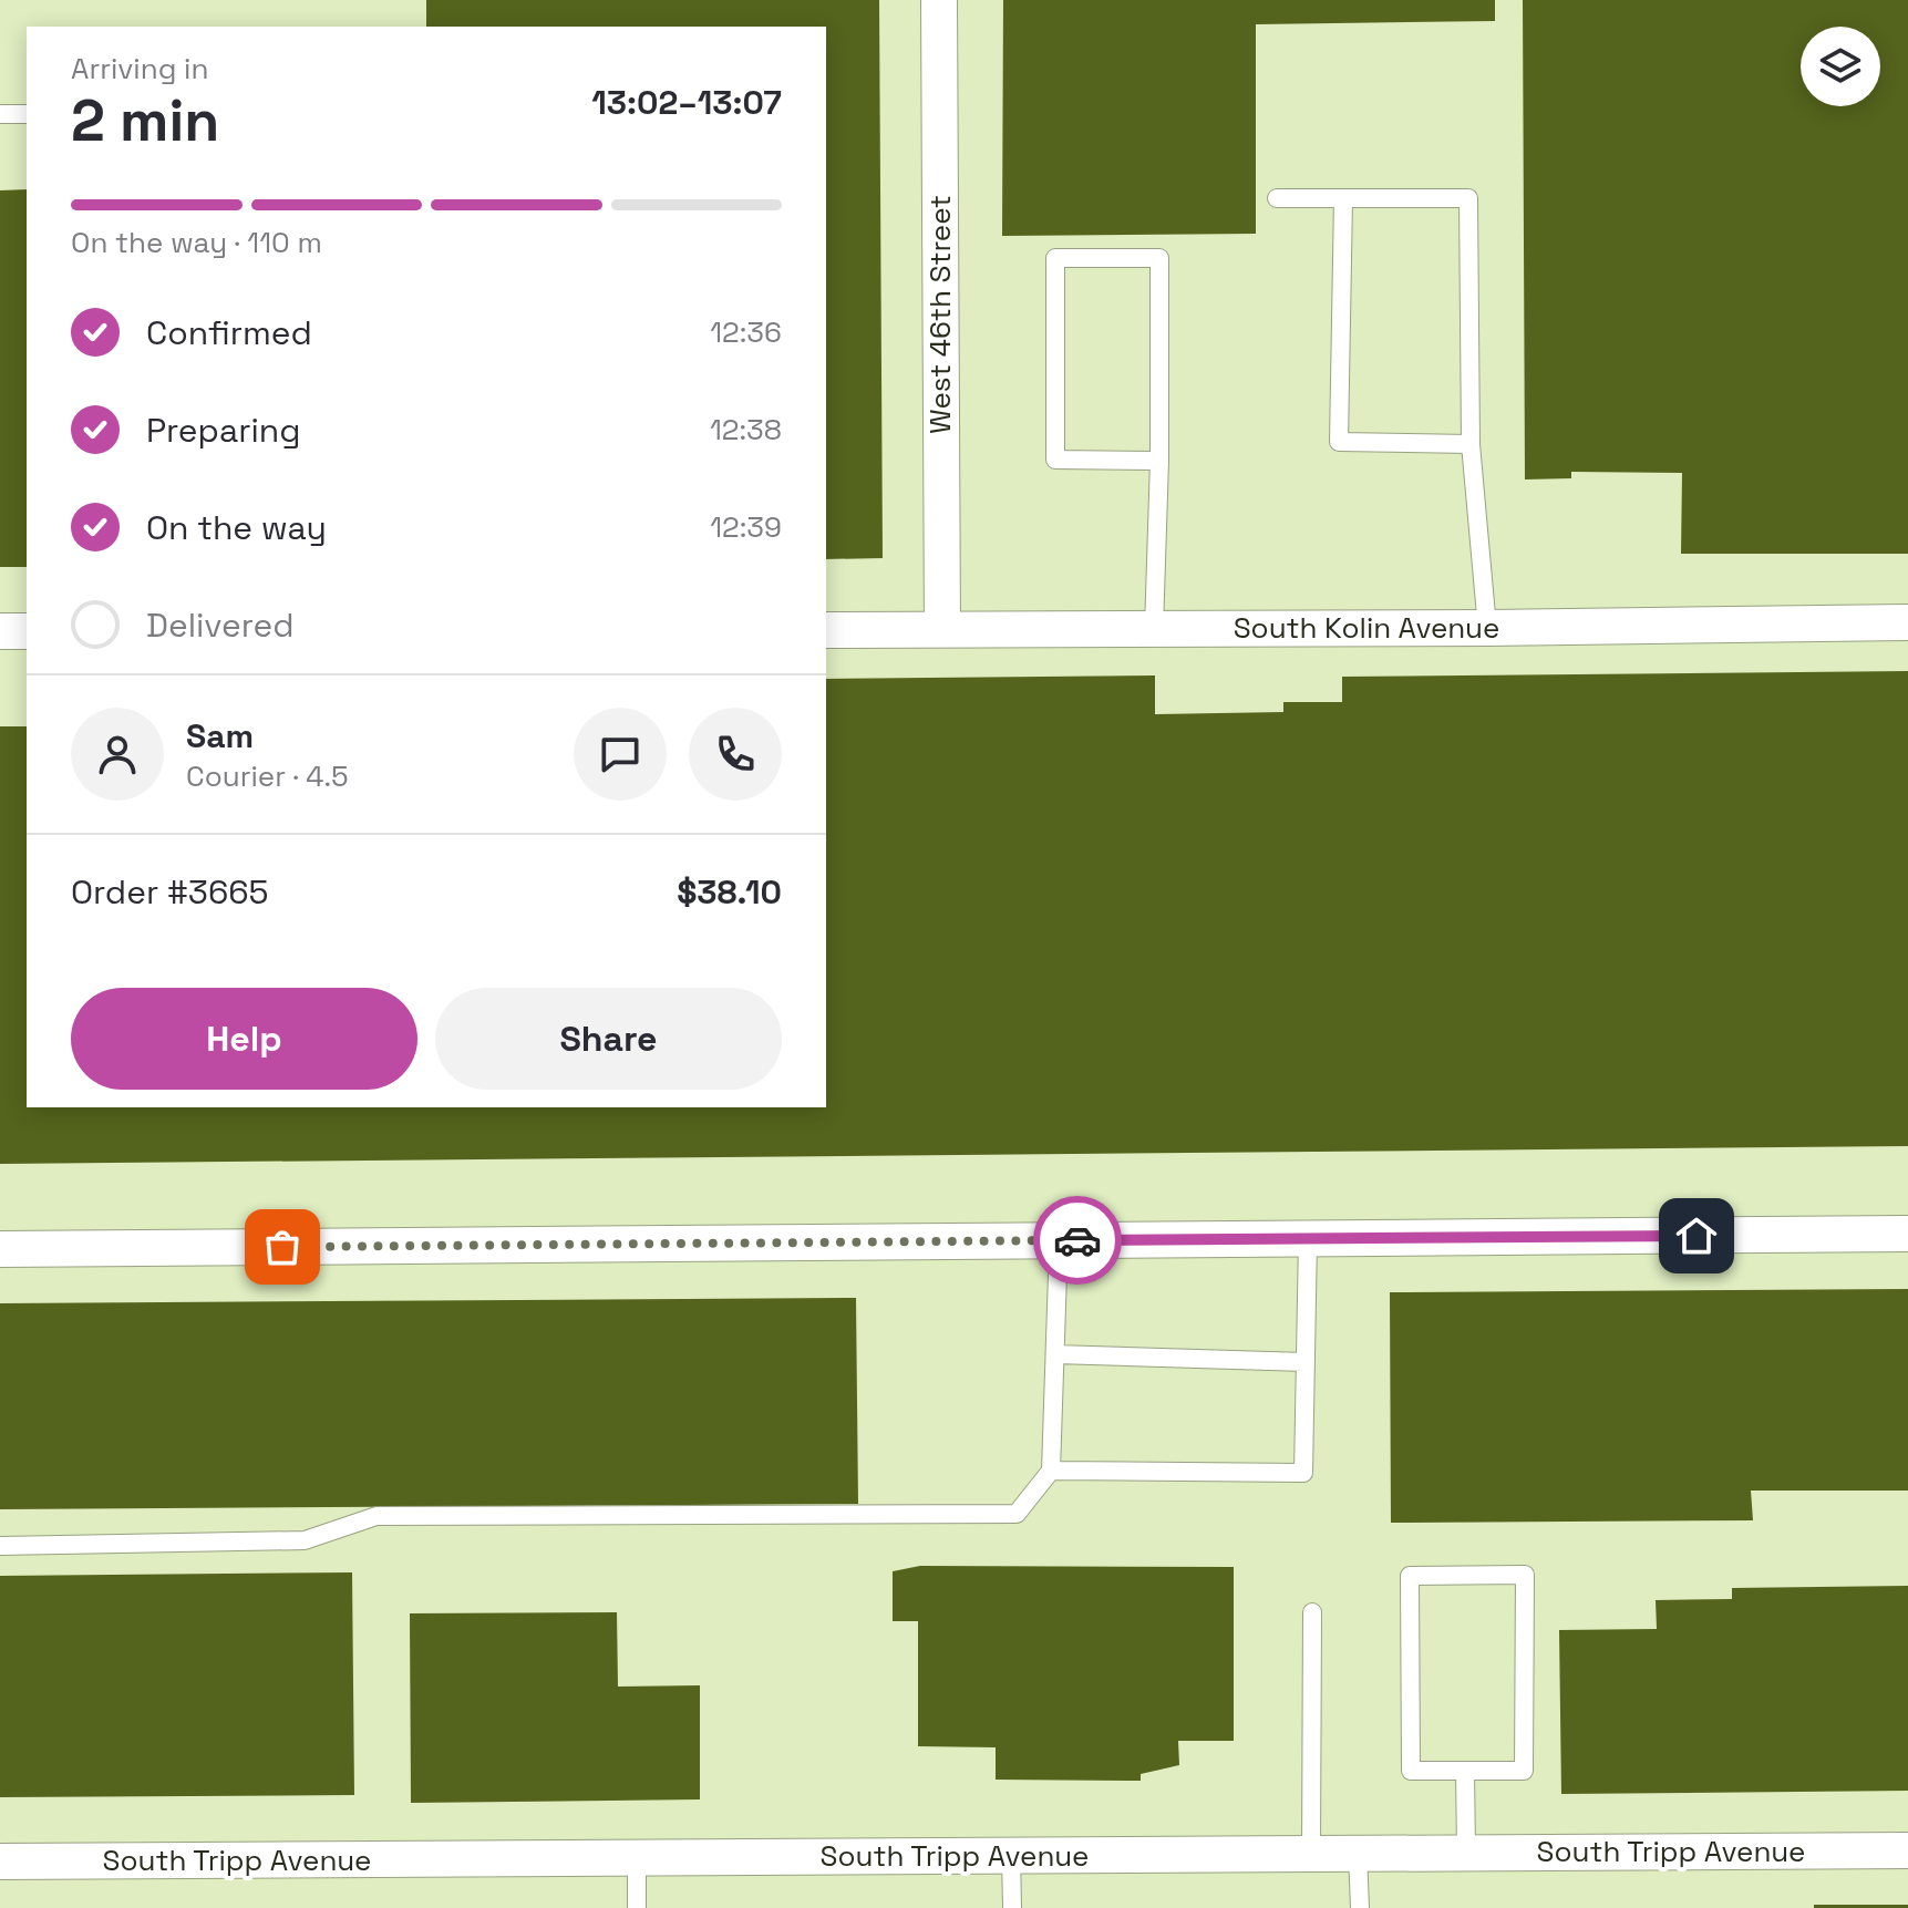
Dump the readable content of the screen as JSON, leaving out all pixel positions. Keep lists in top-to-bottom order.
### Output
{
  "streets": {
    "street": ["West 46th Street", "South Kolin Avenue", "South Tripp Avenue"]
  },
  "crossings": [
    ["West 46th Street", "South Kolin Avenue"]
  ],
  "page": {
    "heading": ["2 min", "Arriving in", "13:02–13:07"],
    "panel": [
      "Sam",
      "Courier · 4.5",
      "Order #3665",
      "$38.10"
    ],
    "bar": "On the way · 110 m",
    "list": [
      ["Confirmed", "12:36"],
      ["Preparing", "12:38"],
      ["On the way", "12:39"],
      "Delivered"
    ],
    "buttons": ["Help", "Share"]
  }
}
